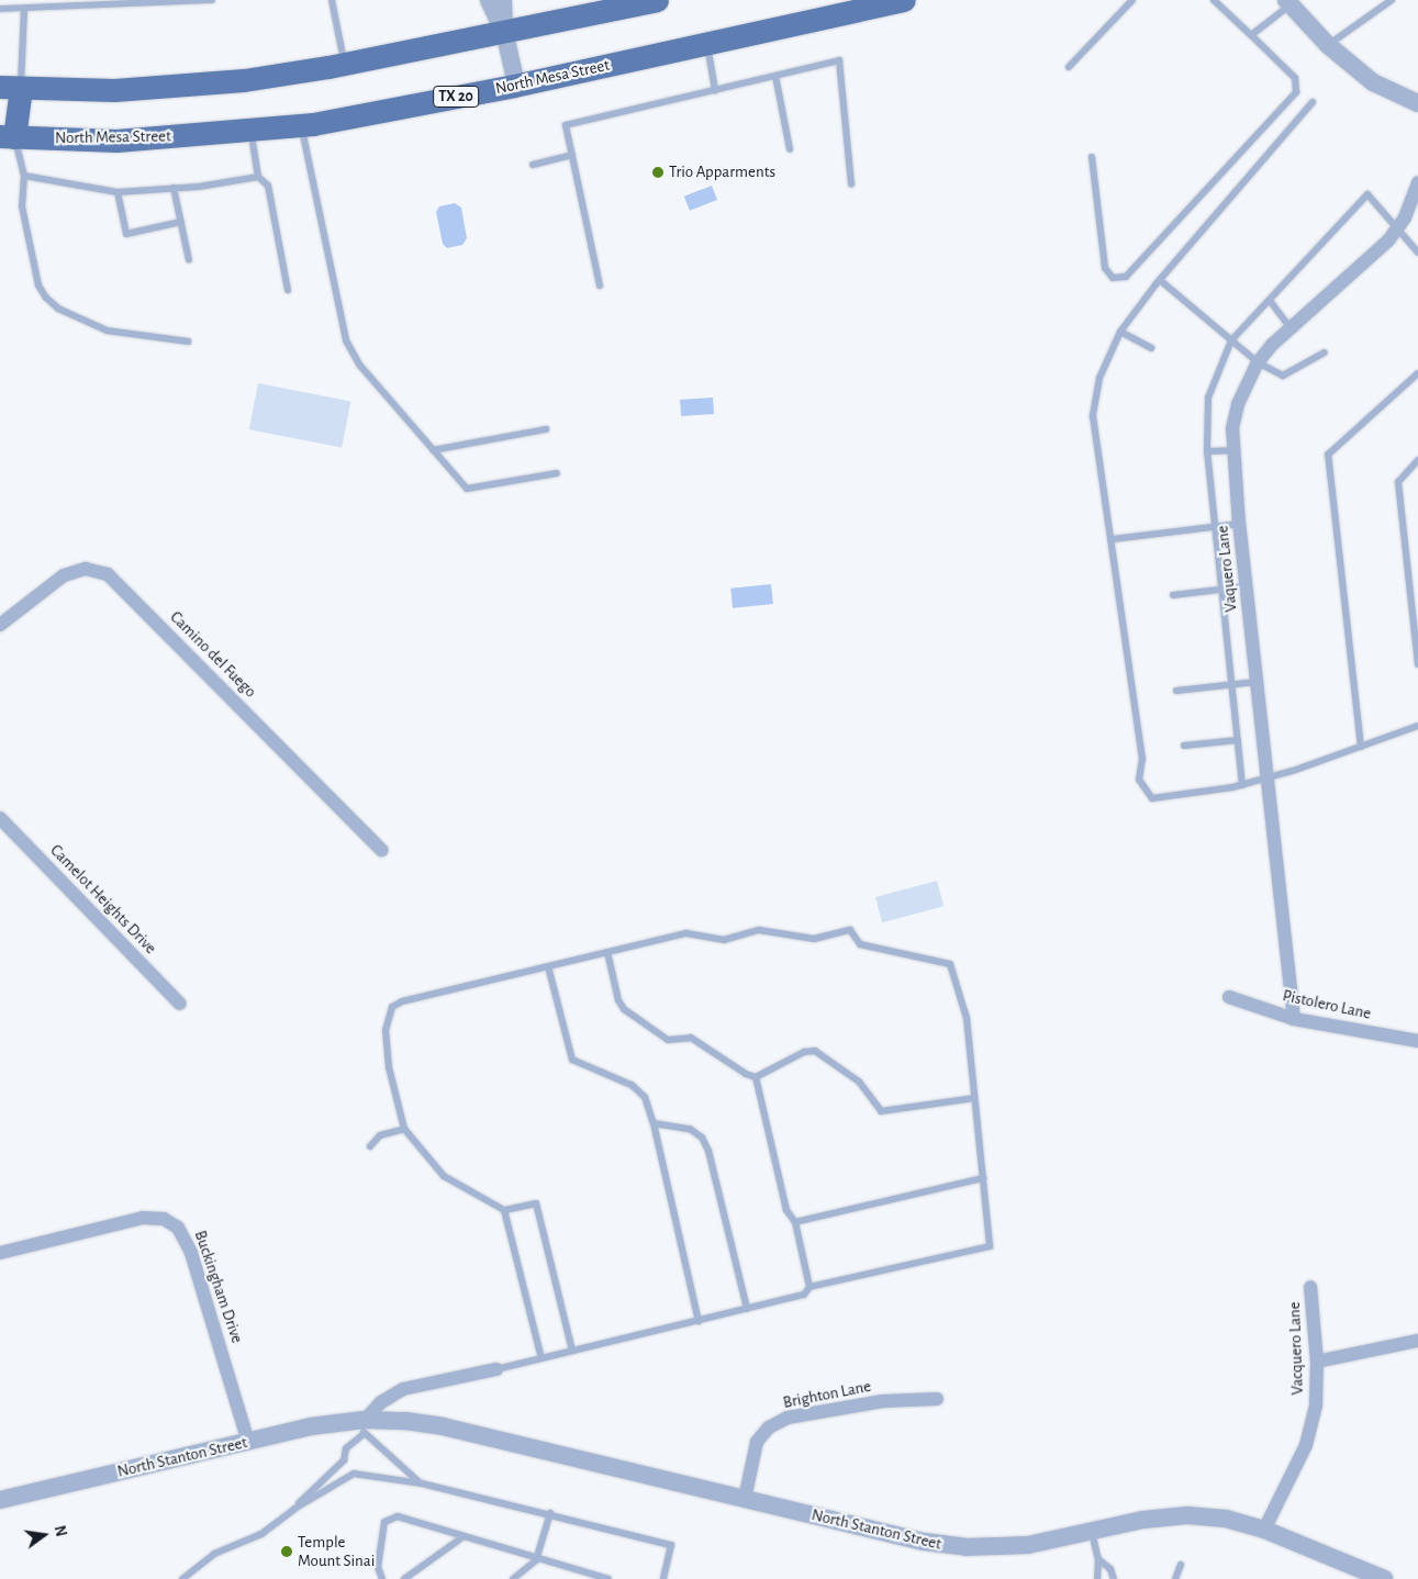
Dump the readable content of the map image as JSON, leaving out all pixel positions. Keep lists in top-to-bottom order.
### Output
{
  "streets": {
    "main road": ["North Mesa Street", "TX 20"],
    "street": [
      "Vaquero Lane",
      "Camino del Fuego",
      "Camelot Heights Drive",
      "Pistolero Lane",
      "Buckingham Drive",
      "Vacquero Lane",
      "Brighton Lane",
      "North Stanton Street"
    ]
  },
  "crossings": [
    ["Vaquero Lane", "Pistolero Lane"],
    ["Buckingham Drive", "North Stanton Street"],
    ["Vacquero Lane", "North Stanton Street"],
    ["Brighton Lane", "North Stanton Street"]
  ],
  "places": ["Trio Apparments", "Temple Mount Sinai"],
  "north": "right"
}
